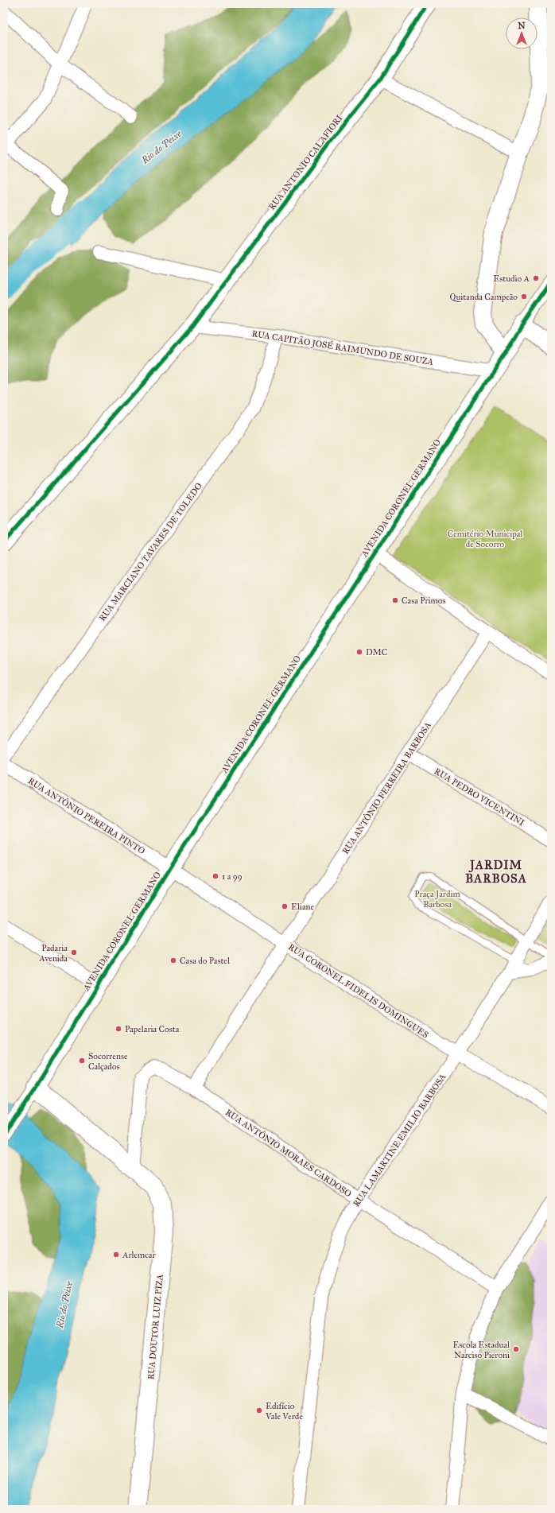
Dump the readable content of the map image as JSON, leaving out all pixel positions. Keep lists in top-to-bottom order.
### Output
{
  "streets": {
    "street": [
      "RUA ANTONIO CALAFIORI",
      "RUA CAPITÃO JOSÉ RAIMUNDO DE SOUZA",
      "AVENIDA CORONEL GERMANO",
      "RUA MARCIANO TAVARES DE TOLEDO",
      "RUA ANTÔNIO FERREIRA BARBOSA",
      "RUA PEDRO VICENTINI",
      "RUA ANTÔNIO PEREIRA PINTO",
      "RUA CORONEL FIDELIS DOMINGUES",
      "RUA LAMARTINE EMILIO BARBOSA",
      "RUA ANTÔNIO MORAES CARDOSO",
      "RUA DOUTOR LUIZ PIZA"
    ]
  },
  "crossings": [
    ["RUA ANTONIO CALAFIORI", "RUA CAPITÃO JOSÉ RAIMUNDO DE SOUZA"],
    ["RUA CAPITÃO JOSÉ RAIMUNDO DE SOUZA", "AVENIDA CORONEL GERMANO"],
    ["RUA CAPITÃO JOSÉ RAIMUNDO DE SOUZA", "RUA MARCIANO TAVARES DE TOLEDO"],
    ["AVENIDA CORONEL GERMANO", "RUA ANTÔNIO PEREIRA PINTO"],
    ["AVENIDA CORONEL GERMANO", "RUA CORONEL FIDELIS DOMINGUES"],
    ["AVENIDA CORONEL GERMANO", "RUA DOUTOR LUIZ PIZA"],
    ["RUA ANTÔNIO FERREIRA BARBOSA", "RUA PEDRO VICENTINI"],
    ["RUA ANTÔNIO FERREIRA BARBOSA", "RUA CORONEL FIDELIS DOMINGUES"],
    ["RUA ANTÔNIO FERREIRA BARBOSA", "RUA ANTÔNIO MORAES CARDOSO"],
    ["RUA ANTÔNIO PEREIRA PINTO", "RUA CORONEL FIDELIS DOMINGUES"],
    ["RUA CORONEL FIDELIS DOMINGUES", "RUA LAMARTINE EMILIO BARBOSA"],
    ["RUA LAMARTINE EMILIO BARBOSA", "RUA ANTÔNIO MORAES CARDOSO"],
    ["RUA ANTÔNIO MORAES CARDOSO", "RUA DOUTOR LUIZ PIZA"]
  ],
  "districts": ["JARDIM BARBOSA"],
  "water": ["Rio do Peixe"],
  "parks": ["Cemitério Municipal de Socorro", "Praça Jardim Barbosa"],
  "places": [
    "Estudio A",
    "Quitanda Campeão",
    "Casa Primos",
    "DMC",
    "1 a 99",
    "Eliane",
    "Padaria Avenida",
    "Casa do Pastel",
    "Papelaria Costa",
    "Socorrense Calçados",
    "Arlemcar",
    "Escola Estadual Narciso Pieroni",
    "Edifício Vale Verde"
  ],
  "north": "top"
}
